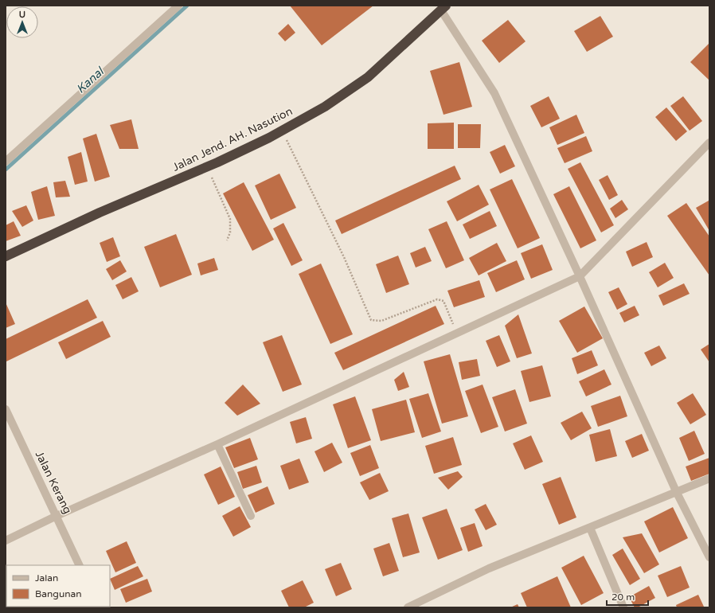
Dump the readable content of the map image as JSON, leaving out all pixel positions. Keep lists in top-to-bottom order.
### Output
{
  "streets": {
    "highway": ["Jalan Jend. AH. Nasution"],
    "street": ["Jalan Kerang"]
  },
  "water": ["Kanal"],
  "legend": ["Jalan", "Bangunan"],
  "scale_bar": "20 m",
  "north": "top"
}
